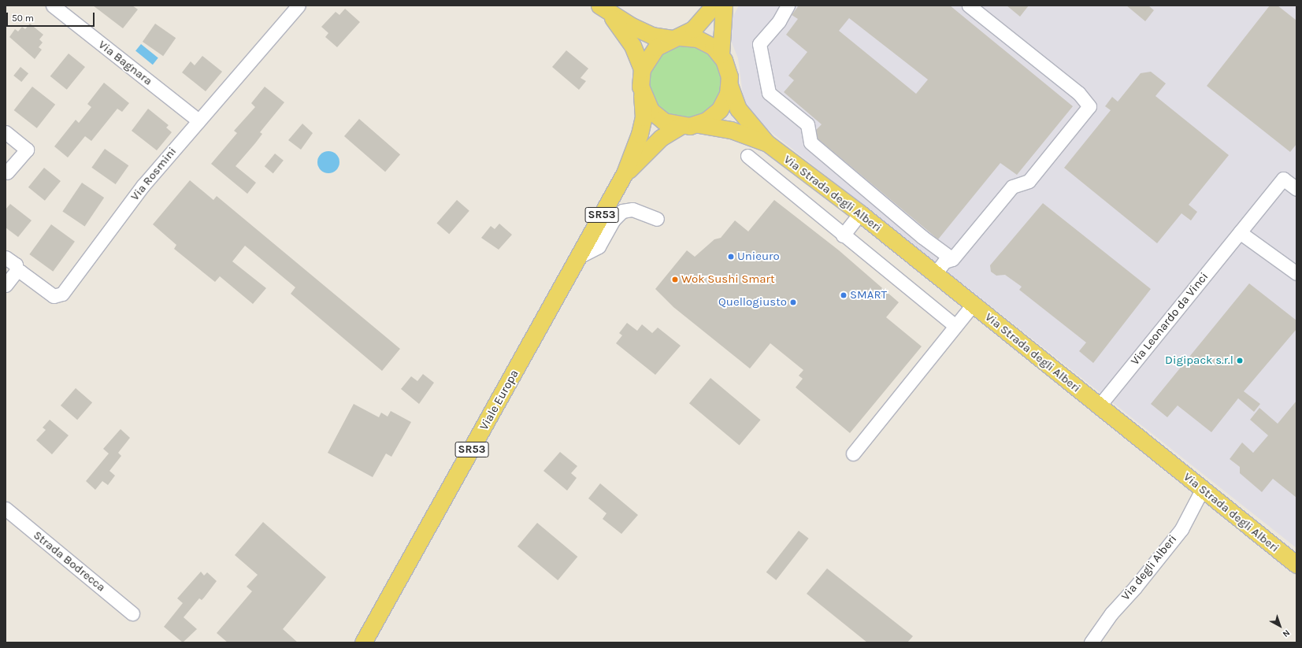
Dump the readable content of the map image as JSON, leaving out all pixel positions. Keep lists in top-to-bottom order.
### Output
{
  "streets": {
    "main road": ["Via Strada degli Alberi", "SR53", "Viale Europa"],
    "street": [
      "Via Bagnara",
      "Via Rosmini",
      "Via Leonardo da Vinci",
      "Strada Bodrecca",
      "Via degli Alberi"
    ]
  },
  "crossings": [
    ["Via Bagnara", "Via Rosmini"],
    ["Via Strada degli Alberi", "Via Leonardo da Vinci"],
    ["Via Strada degli Alberi", "Viale Europa"],
    ["Via Strada degli Alberi", "Via degli Alberi"]
  ],
  "places": [
    "Unieuro",
    "Wok Sushi Smart",
    "SMART",
    "Quellogiusto",
    "Digipack s.r.l"
  ],
  "scale_bar": "50 m",
  "north": "bottom right"
}
